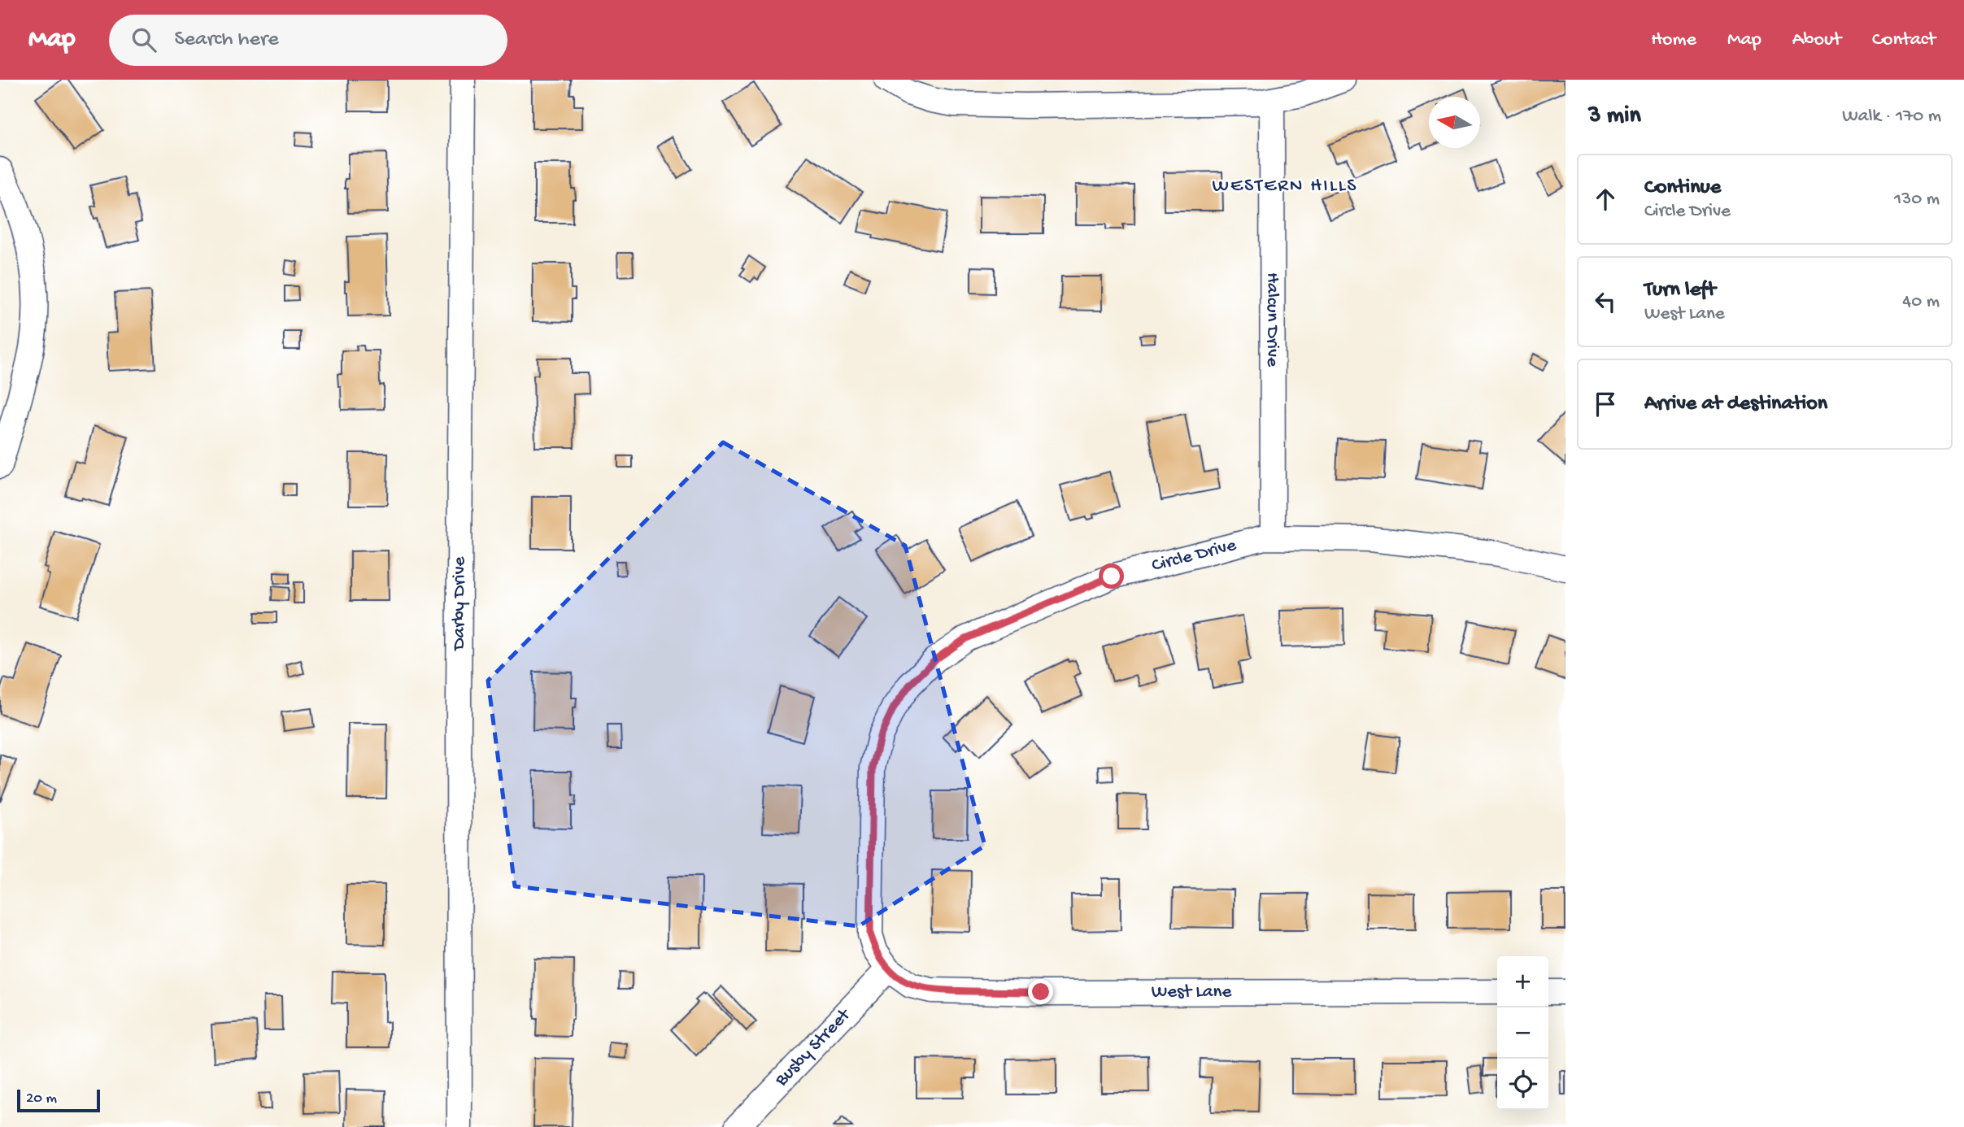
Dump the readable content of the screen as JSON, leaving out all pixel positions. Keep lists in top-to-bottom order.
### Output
{
  "streets": {
    "street": [
      "Halcun Drive",
      "Circle Drive",
      "Darby Drive",
      "West Lane",
      "Busby Street"
    ]
  },
  "crossings": [
    ["Halcun Drive", "Circle Drive"],
    ["Circle Drive", "West Lane"],
    ["Circle Drive", "Busby Street"],
    ["West Lane", "Busby Street"]
  ],
  "districts": ["WESTERN HILLS"],
  "scale_bar": "20 m",
  "north": "left",
  "page": {
    "header": "Map",
    "search": "Search here",
    "nav": [
      "Home",
      "Map",
      "About",
      "Contact"
    ],
    "heading": ["3 min", "Walk · 170 m"],
    "list": [
      ["Continue", "Circle Drive", "130 m"],
      ["Turn left", "West Lane", "40 m"],
      "Arrive at destination"
    ],
    "map_buttons": ["+", "−"],
    "scale": "20 m"
  }
}
